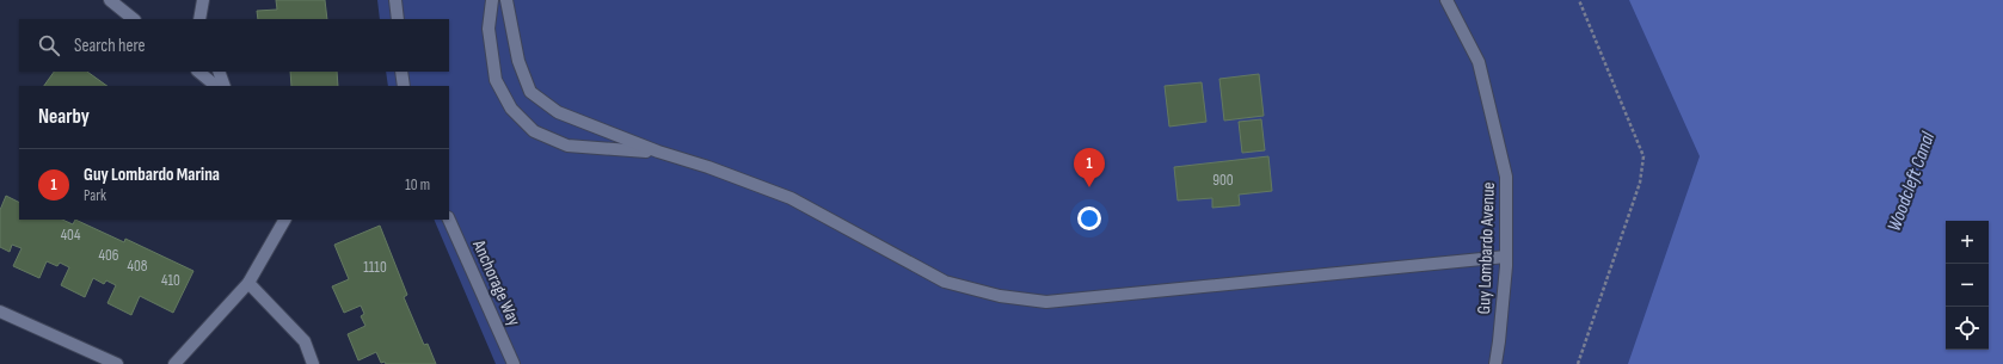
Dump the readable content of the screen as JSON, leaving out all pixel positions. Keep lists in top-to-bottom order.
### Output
{
  "streets": {
    "street": ["Guy Lombardo Avenue", "Anchorage Way"]
  },
  "water": ["Woodcleft Canal"],
  "house_numbers": [
    "900",
    "404",
    "406",
    "408",
    "1110",
    "410"
  ],
  "page": {
    "search": "Search here",
    "heading": "Nearby",
    "pins": "1",
    "list": [
      {
        "mark": "1",
        "name": "Guy Lombardo Marina",
        "note": "Park",
        "value": "10 m"
      }
    ],
    "map_buttons": ["+", "−"]
  }
}
